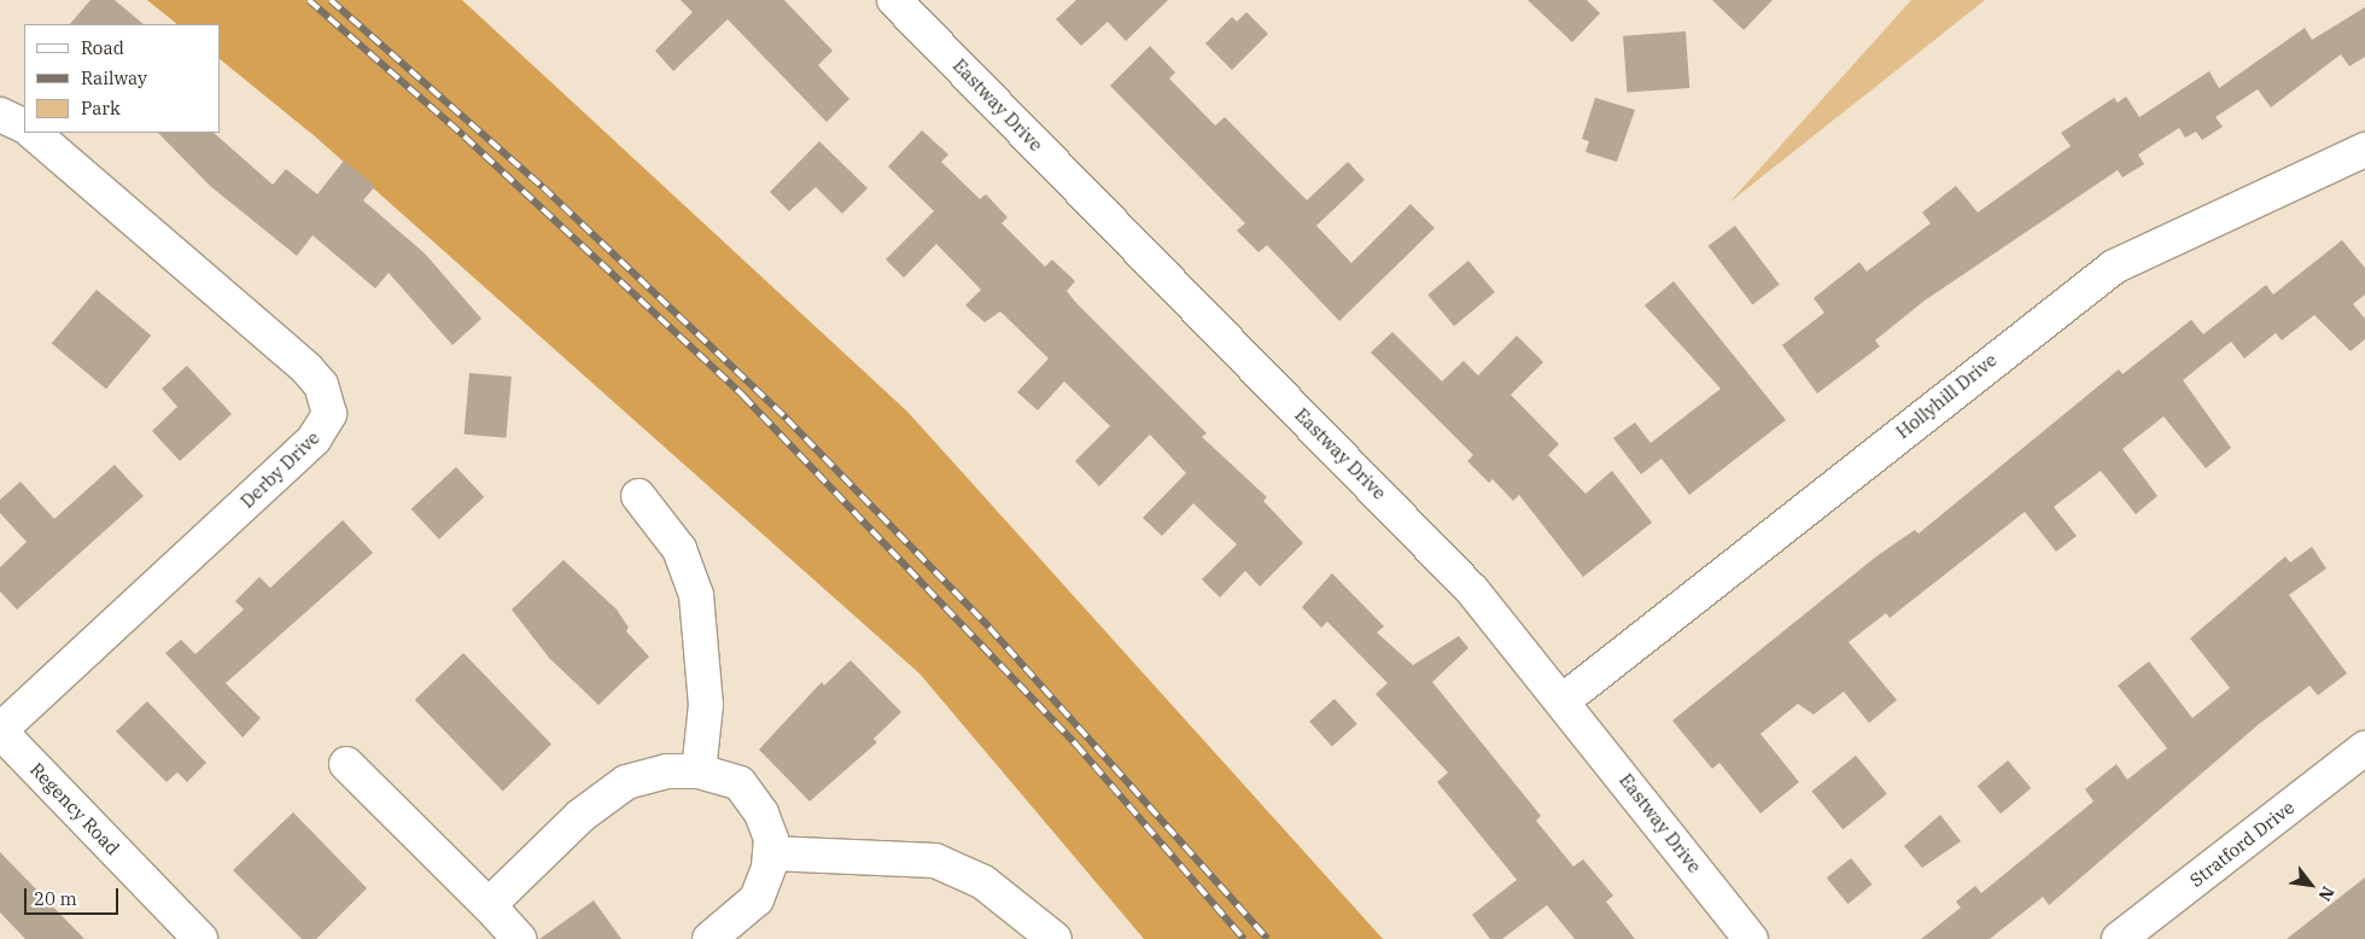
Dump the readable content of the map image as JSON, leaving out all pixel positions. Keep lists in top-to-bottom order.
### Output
{
  "streets": {
    "street": [
      "Eastway Drive",
      "Hollyhill Drive",
      "Derby Drive",
      "Regency Road",
      "Stratford Drive"
    ]
  },
  "crossings": [
    ["Eastway Drive", "Hollyhill Drive"],
    ["Derby Drive", "Regency Road"]
  ],
  "legend": ["Road", "Railway", "Park"],
  "scale_bar": "20 m",
  "north": "bottom right"
}
